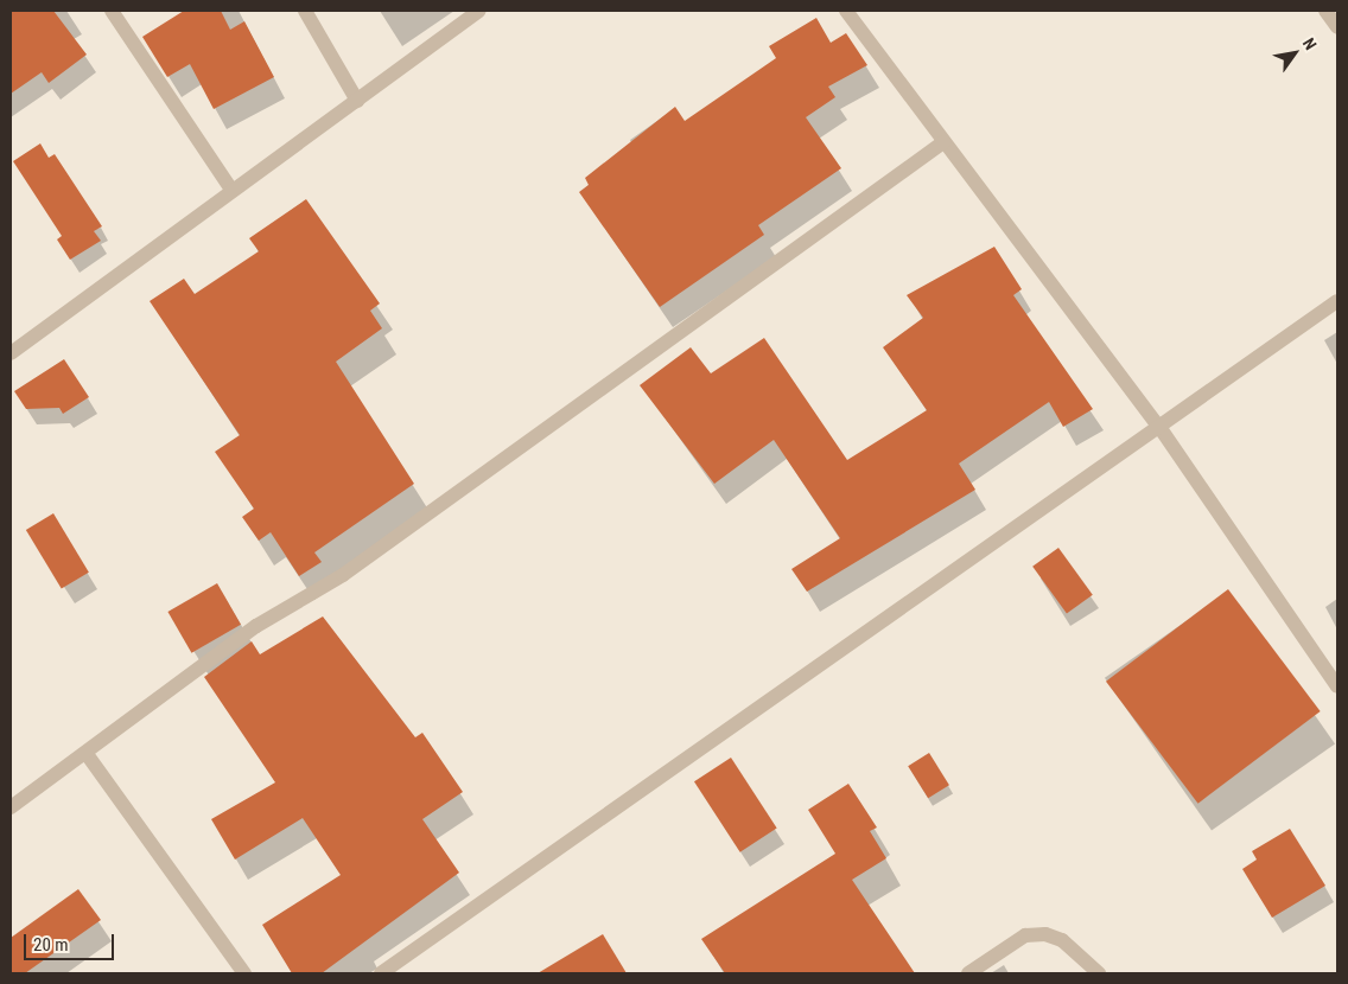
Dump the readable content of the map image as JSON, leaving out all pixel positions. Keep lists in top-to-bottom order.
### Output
{
  "scale_bar": "20 m",
  "north": "top right"
}
